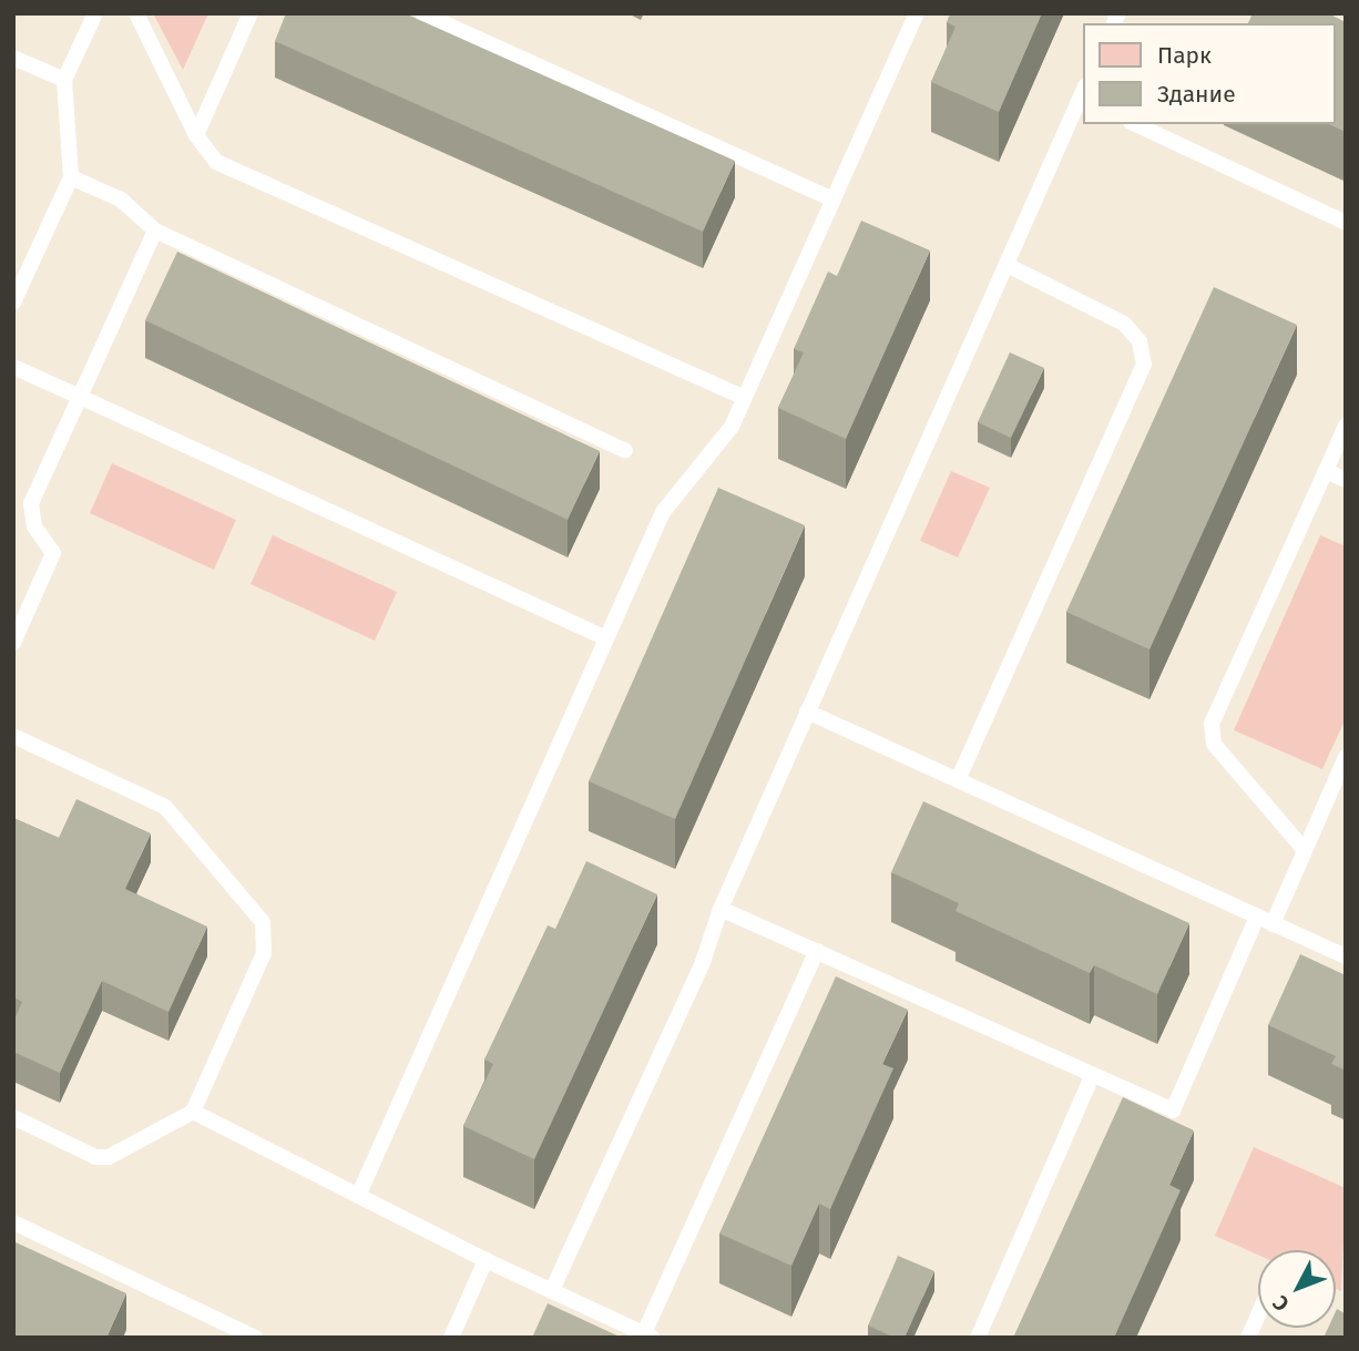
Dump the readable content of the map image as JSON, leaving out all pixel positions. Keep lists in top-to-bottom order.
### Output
{
  "legend": ["Парк", "Здание"],
  "north": "bottom left"
}
